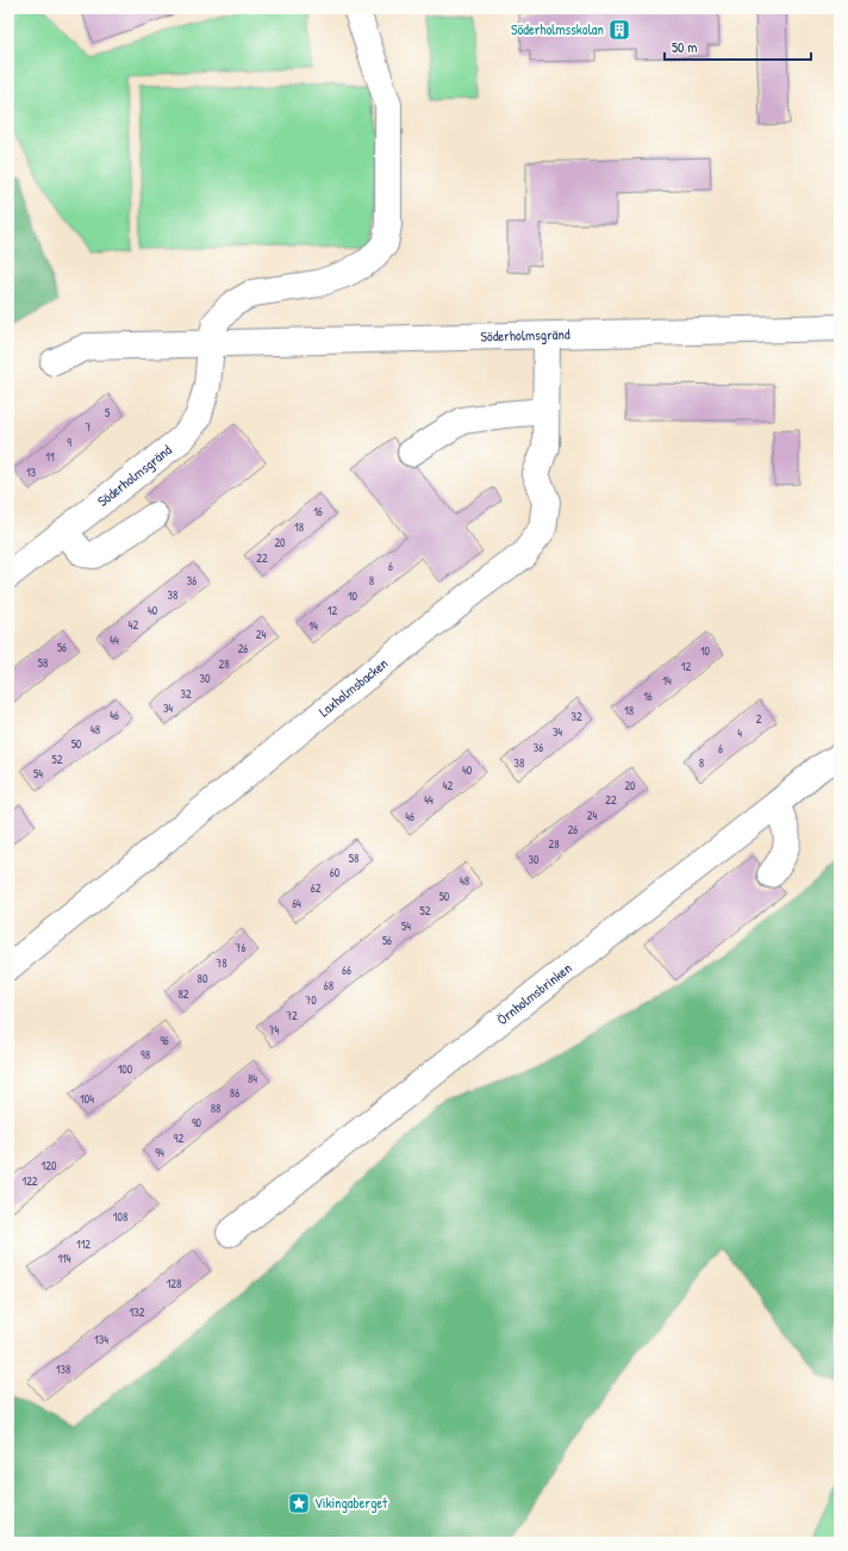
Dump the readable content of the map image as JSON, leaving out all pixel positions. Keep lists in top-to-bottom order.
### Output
{
  "streets": {
    "street": ["Söderholmsgränd", "Laxholmsbacken", "Örnholmsbrinken"]
  },
  "crossings": [
    ["Söderholmsgränd", "Laxholmsbacken"]
  ],
  "places": {
    "building": ["Söderholmsskolan"],
    "place": ["Vikingaberget"]
  },
  "house_numbers": [
    "5",
    "7",
    "9",
    "11",
    "13",
    "16",
    "18",
    "20",
    "22",
    "6",
    "36",
    "8",
    "38",
    "10",
    "40",
    "12",
    "42",
    "14",
    "24",
    "44",
    "56",
    "26",
    "10",
    "58",
    "28",
    "12",
    "30",
    "14",
    "32",
    "16",
    "34",
    "18",
    "46",
    "32",
    "2",
    "48",
    "34",
    "4",
    "50",
    "36",
    "6",
    "52",
    "38",
    "8",
    "40",
    "54",
    "42",
    "20",
    "44",
    "22",
    "24",
    "46",
    "26",
    "28",
    "58",
    "30",
    "60",
    "48",
    "62",
    "50",
    "64",
    "52",
    "54",
    "56",
    "76",
    "78",
    "66",
    "80",
    "68",
    "82",
    "70",
    "72",
    "74",
    "96",
    "98",
    "100",
    "84",
    "86",
    "104",
    "88",
    "90",
    "92",
    "94",
    "120",
    "122",
    "108",
    "112",
    "114",
    "128",
    "132",
    "134",
    "138"
  ],
  "scale_bar": "50 m"
}
